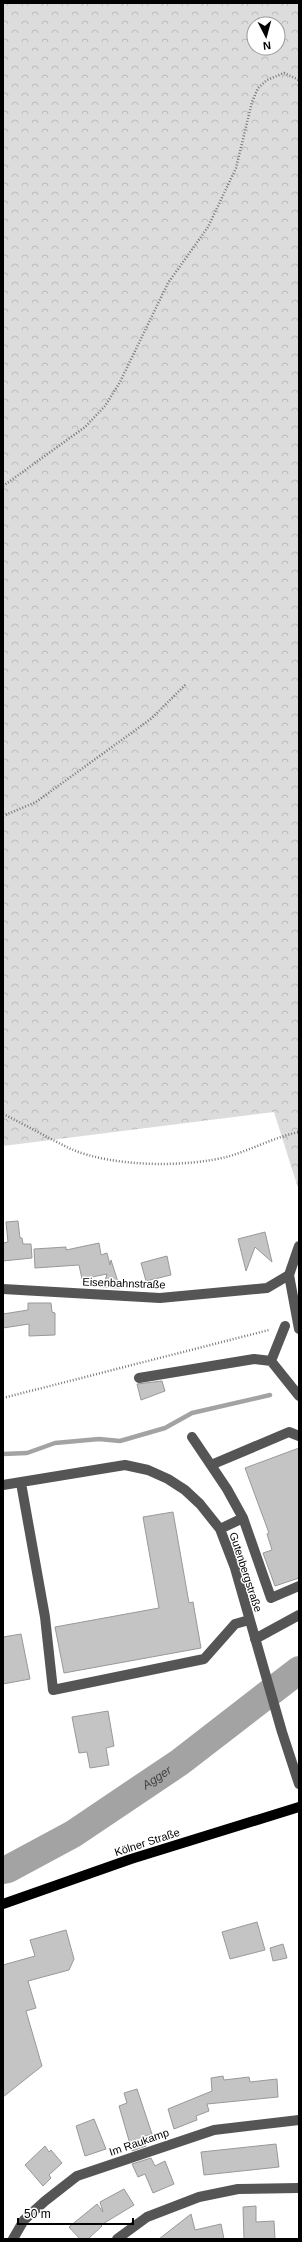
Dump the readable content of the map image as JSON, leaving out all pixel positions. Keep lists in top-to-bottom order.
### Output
{
  "streets": {
    "main road": ["Kölner Straße"],
    "street": ["Eisenbahnstraße", "Gutenbergstraße", "Im Raukamp"]
  },
  "water": ["Agger"],
  "scale_bar": "50 m",
  "north": "bottom"
}
